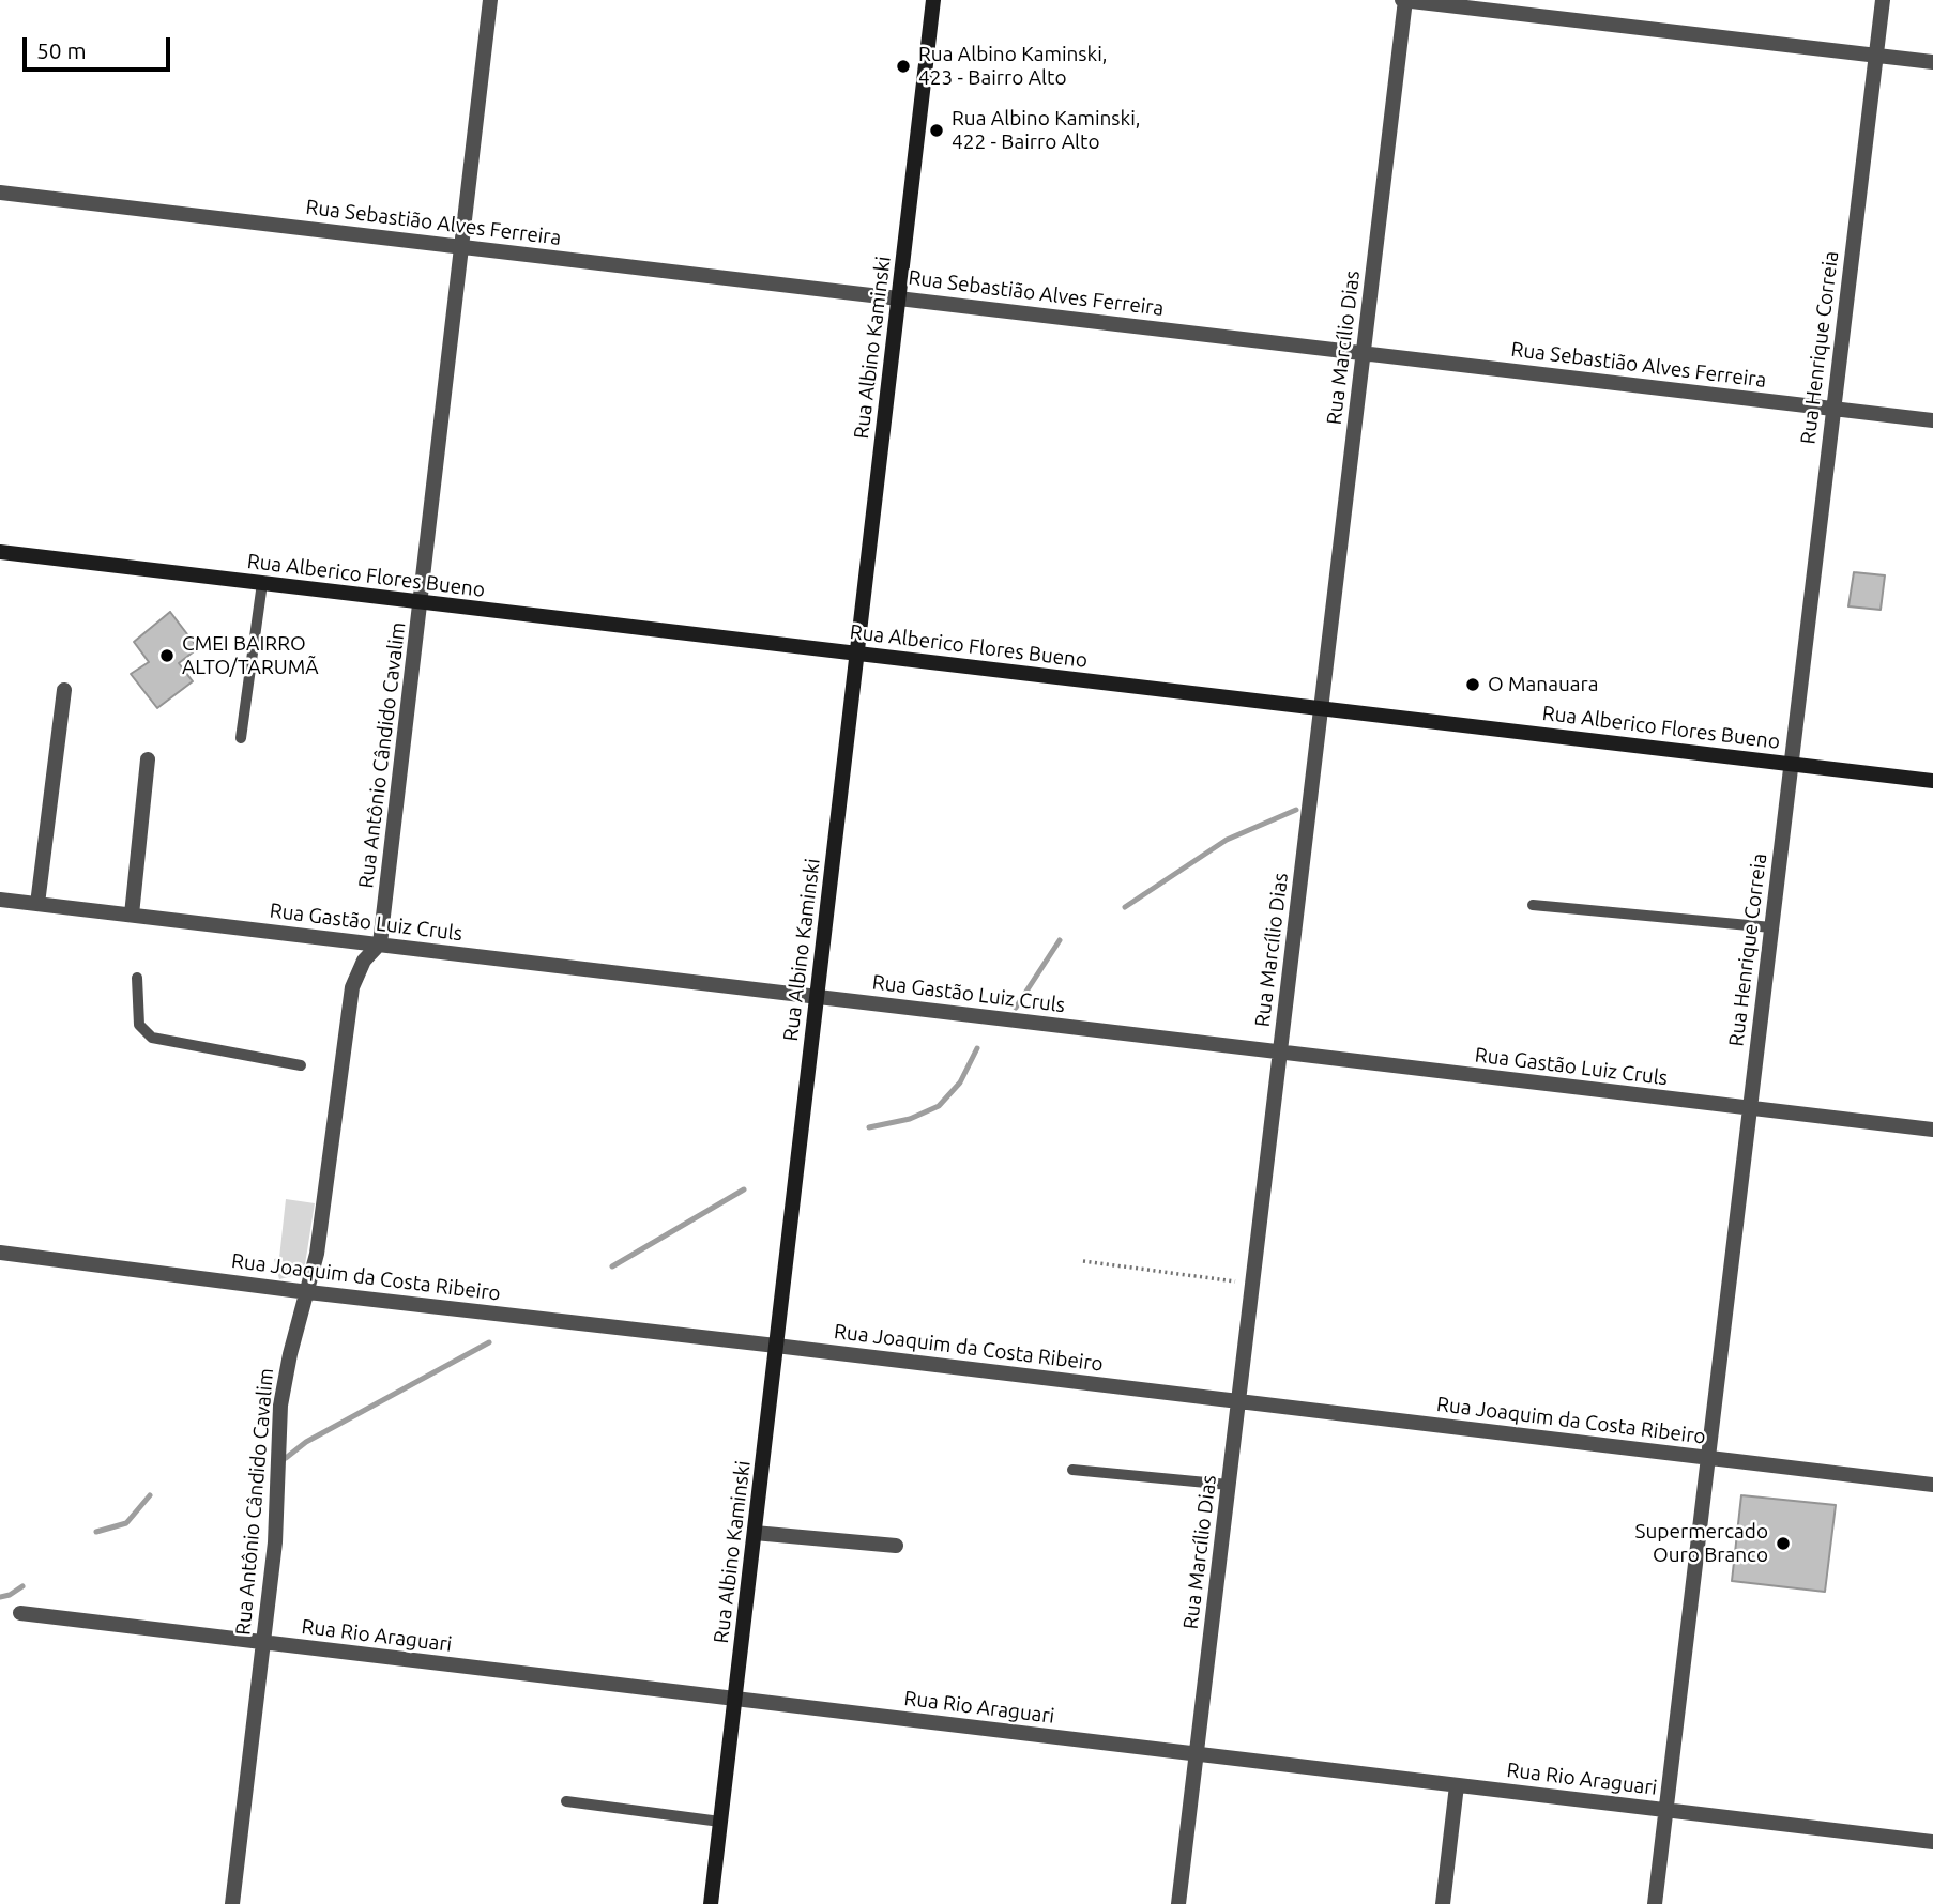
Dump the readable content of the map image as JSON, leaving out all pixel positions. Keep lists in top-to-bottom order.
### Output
{
  "streets": {
    "street": [
      "Rua Sebastião Alves Ferreira",
      "Rua Albino Kaminski",
      "Rua Marcílio Dias",
      "Rua Henrique Correia",
      "Rua Alberico Flores Bueno",
      "Rua Antônio Cândido Cavalim",
      "Rua Gastão Luiz Cruls",
      "Rua Joaquim da Costa Ribeiro",
      "Rua Rio Araguari"
    ]
  },
  "crossings": [
    ["Rua Sebastião Alves Ferreira", "Rua Albino Kaminski"],
    ["Rua Sebastião Alves Ferreira", "Rua Marcílio Dias"],
    ["Rua Sebastião Alves Ferreira", "Rua Henrique Correia"],
    ["Rua Sebastião Alves Ferreira", "Rua Antônio Cândido Cavalim"],
    ["Rua Albino Kaminski", "Rua Alberico Flores Bueno"],
    ["Rua Albino Kaminski", "Rua Gastão Luiz Cruls"],
    ["Rua Albino Kaminski", "Rua Joaquim da Costa Ribeiro"],
    ["Rua Albino Kaminski", "Rua Rio Araguari"],
    ["Rua Marcílio Dias", "Rua Alberico Flores Bueno"],
    ["Rua Marcílio Dias", "Rua Gastão Luiz Cruls"],
    ["Rua Marcílio Dias", "Rua Joaquim da Costa Ribeiro"],
    ["Rua Marcílio Dias", "Rua Rio Araguari"],
    ["Rua Henrique Correia", "Rua Alberico Flores Bueno"],
    ["Rua Henrique Correia", "Rua Gastão Luiz Cruls"],
    ["Rua Henrique Correia", "Rua Joaquim da Costa Ribeiro"],
    ["Rua Henrique Correia", "Rua Rio Araguari"],
    ["Rua Alberico Flores Bueno", "Rua Antônio Cândido Cavalim"],
    ["Rua Antônio Cândido Cavalim", "Rua Gastão Luiz Cruls"],
    ["Rua Antônio Cândido Cavalim", "Rua Joaquim da Costa Ribeiro"],
    ["Rua Antônio Cândido Cavalim", "Rua Rio Araguari"]
  ],
  "places": [
    "Rua Albino Kaminski, 423 - Bairro Alto",
    "Rua Albino Kaminski, 422 - Bairro Alto",
    "CMEI BAIRRO ALTO/TARUMÃ",
    "O Manauara",
    "Supermercado Ouro Branco"
  ],
  "scale_bar": "50 m"
}
